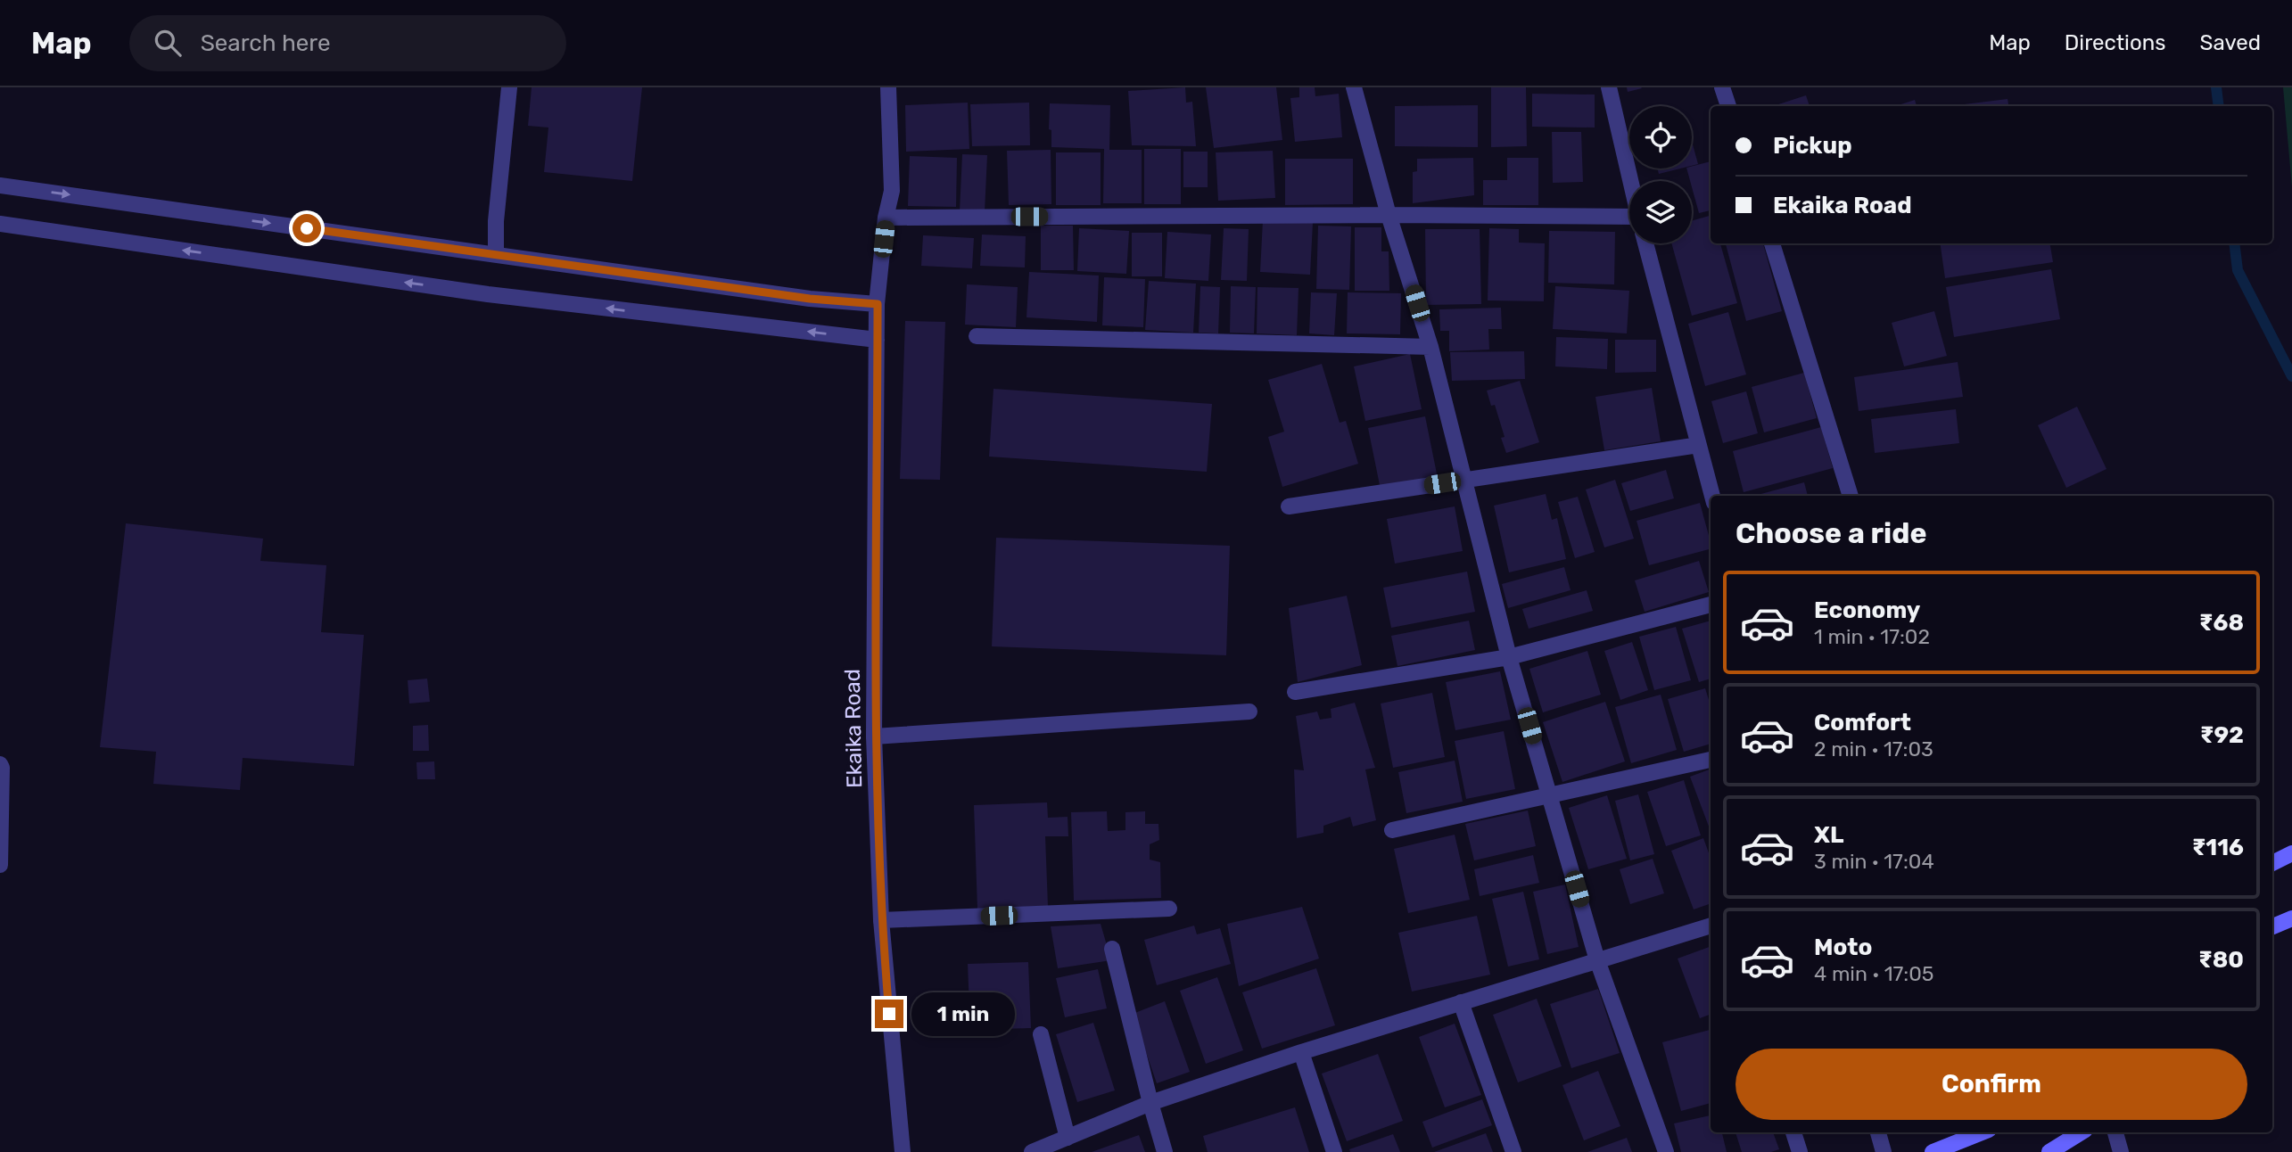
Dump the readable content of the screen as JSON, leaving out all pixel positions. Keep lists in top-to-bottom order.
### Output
{
  "streets": {
    "street": ["Ekaika Road"]
  },
  "page": {
    "header": "Map",
    "search": "Search here",
    "nav": ["Map", "Directions", "Saved"],
    "banner": ["Pickup", "Ekaika Road"],
    "heading": "Choose a ride",
    "list": [
      {
        "name": "Economy",
        "note": "1 min · 17:02",
        "value": "₹68"
      },
      {
        "name": "Comfort",
        "note": "2 min · 17:03",
        "value": "₹92"
      },
      {
        "name": "XL",
        "note": "3 min · 17:04",
        "value": "₹116"
      },
      {
        "name": "Moto",
        "note": "4 min · 17:05",
        "value": "₹80"
      }
    ],
    "bubble": "1 min",
    "buttons": "Confirm"
  }
}
